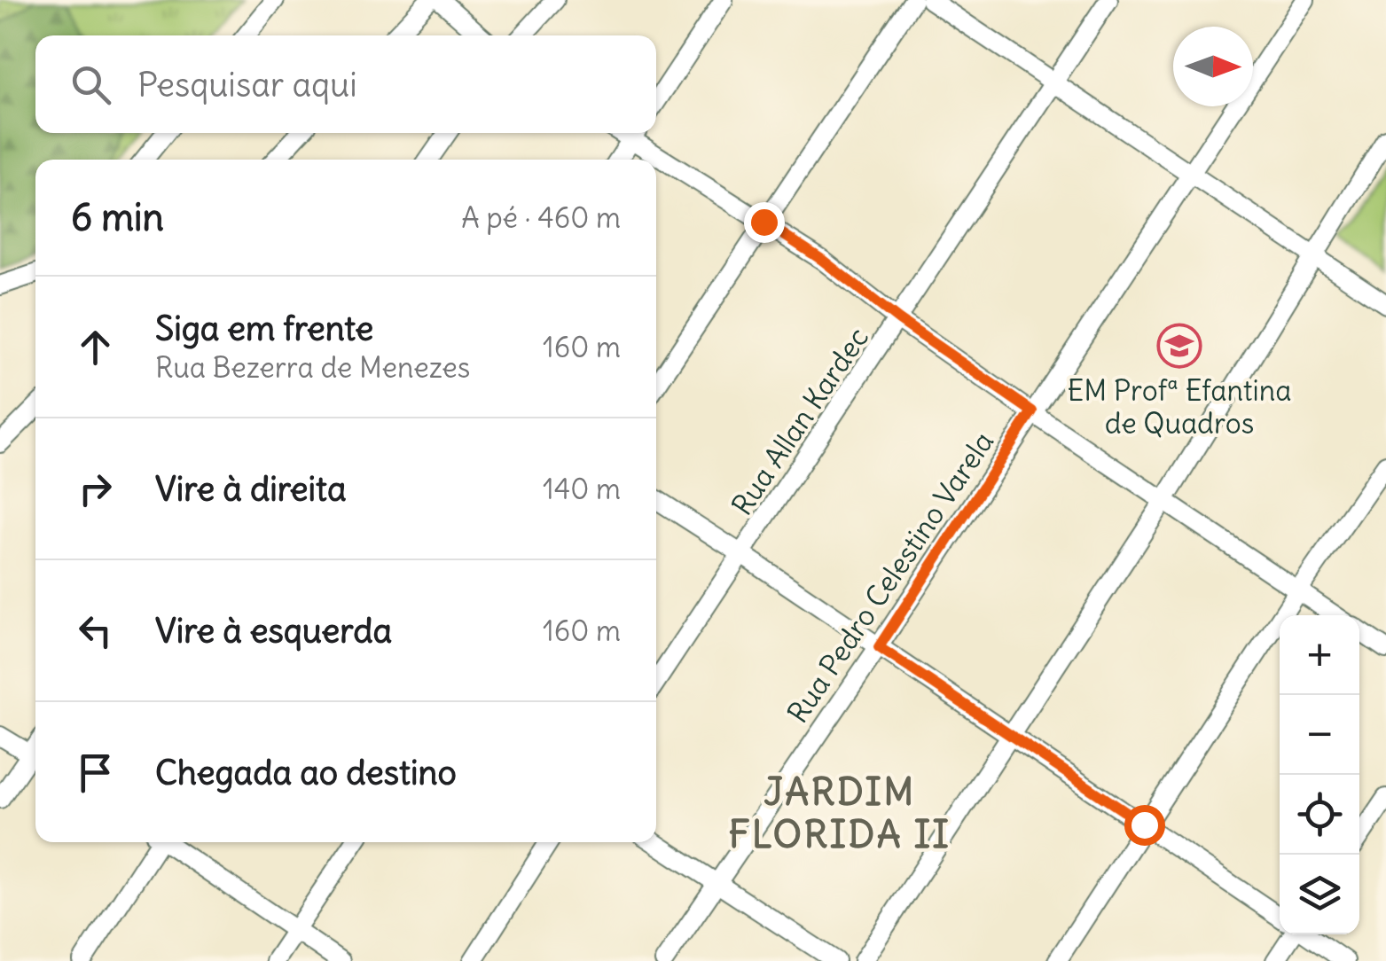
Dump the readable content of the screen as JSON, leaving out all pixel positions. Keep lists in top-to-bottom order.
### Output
{
  "streets": {
    "street": ["Rua Allan Kardec", "Rua Pedro Celestino Varela"]
  },
  "districts": ["JARDIM FLORIDA II"],
  "places": {
    "school or university": ["EM Profª Efantina de Quadros"]
  },
  "north": "right",
  "page": {
    "search": "Pesquisar aqui",
    "heading": ["6 min", "A pé · 460 m"],
    "list": [
      ["Siga em frente", "Rua Bezerra de Menezes", "160 m"],
      ["Vire à direita", "140 m"],
      ["Vire à esquerda", "160 m"],
      "Chegada ao destino"
    ],
    "map_buttons": ["+", "−"]
  }
}
